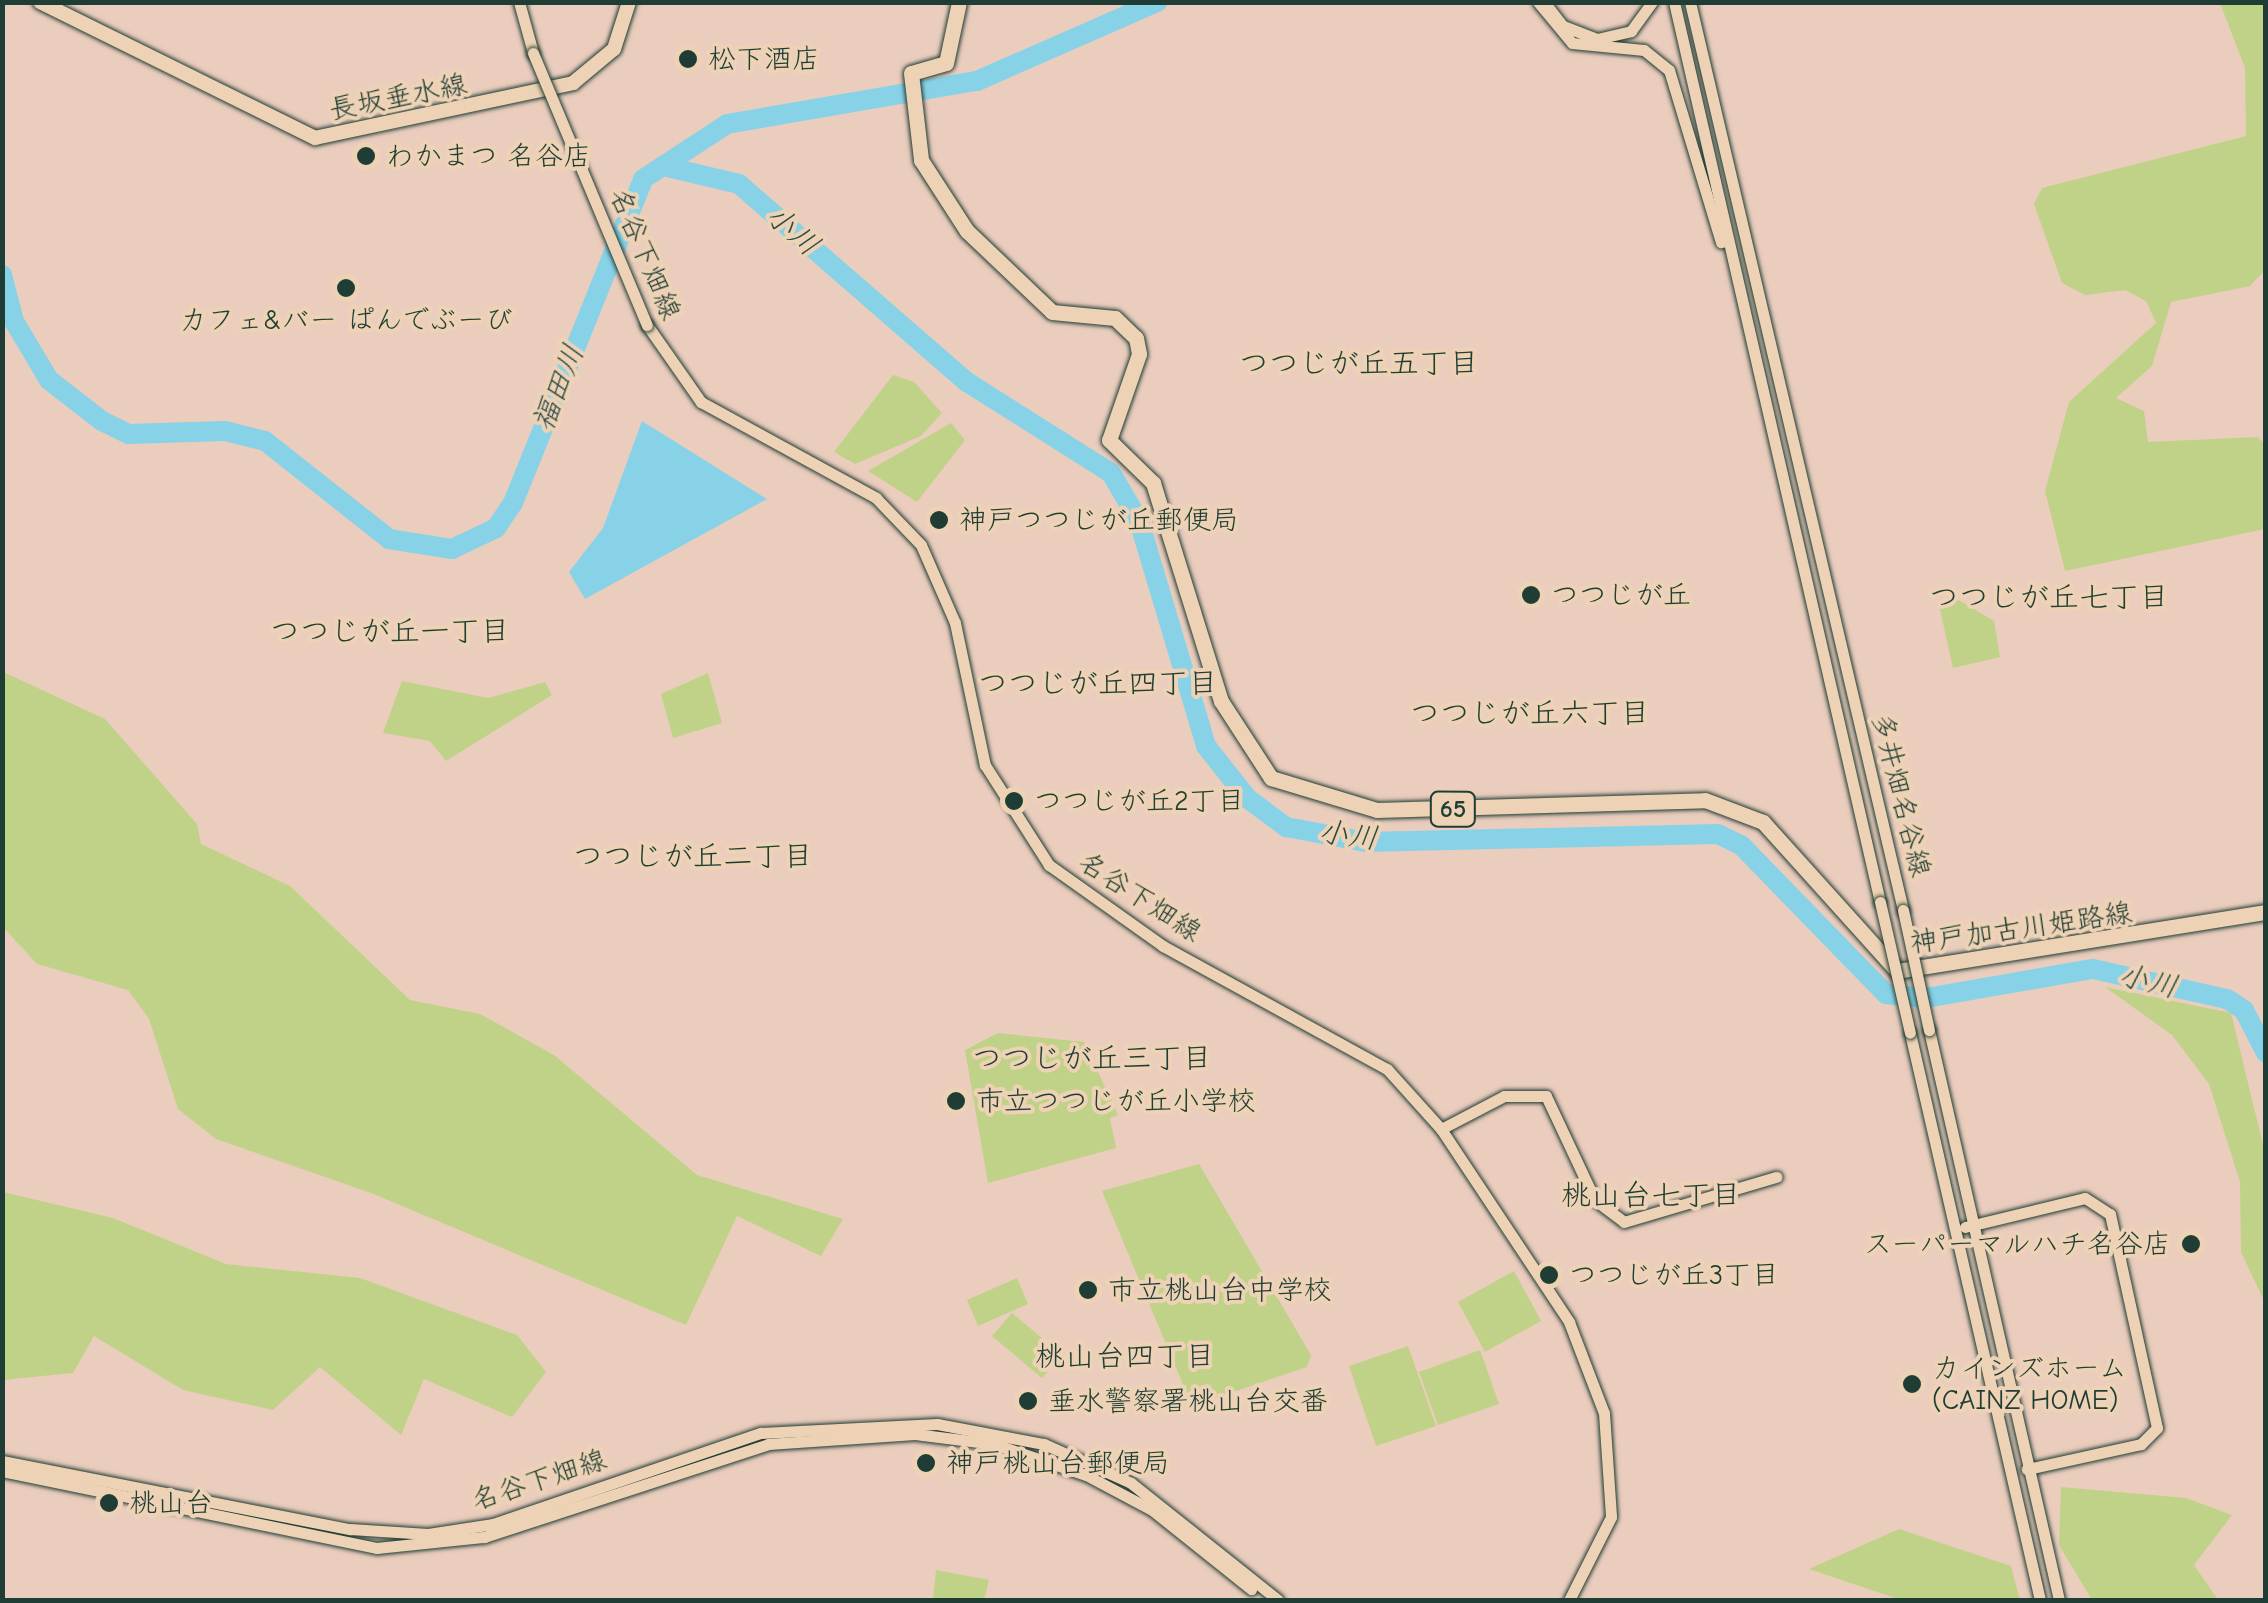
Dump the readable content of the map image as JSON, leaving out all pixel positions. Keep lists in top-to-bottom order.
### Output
{
  "streets": {
    "main road": ["長坂垂水線", "65", "神戸加古川姫路線"],
    "street": ["名谷下畑線", "多井畑名谷線"]
  },
  "districts": [
    "つつじが丘五丁目",
    "つつじが丘七丁目",
    "つつじが丘一丁目",
    "つつじが丘四丁目",
    "つつじが丘六丁目",
    "つつじが丘二丁目",
    "つつじが丘三丁目",
    "桃山台七丁目",
    "桃山台四丁目"
  ],
  "water": ["小川", "福田川"],
  "places": [
    "松下酒店",
    "わかまつ 名谷店",
    "カフェ&バー ぱんでぶーび",
    "神戸つつじが丘郵便局",
    "つつじが丘",
    "つつじが丘2丁目",
    "市立つつじが丘小学校",
    "スーパーマルハチ名谷店",
    "つつじが丘3丁目",
    "市立桃山台中学校",
    "カインズホーム (CAINZ HOME)",
    "垂水警察署桃山台交番",
    "神戸桃山台郵便局",
    "桃山台"
  ]
}
